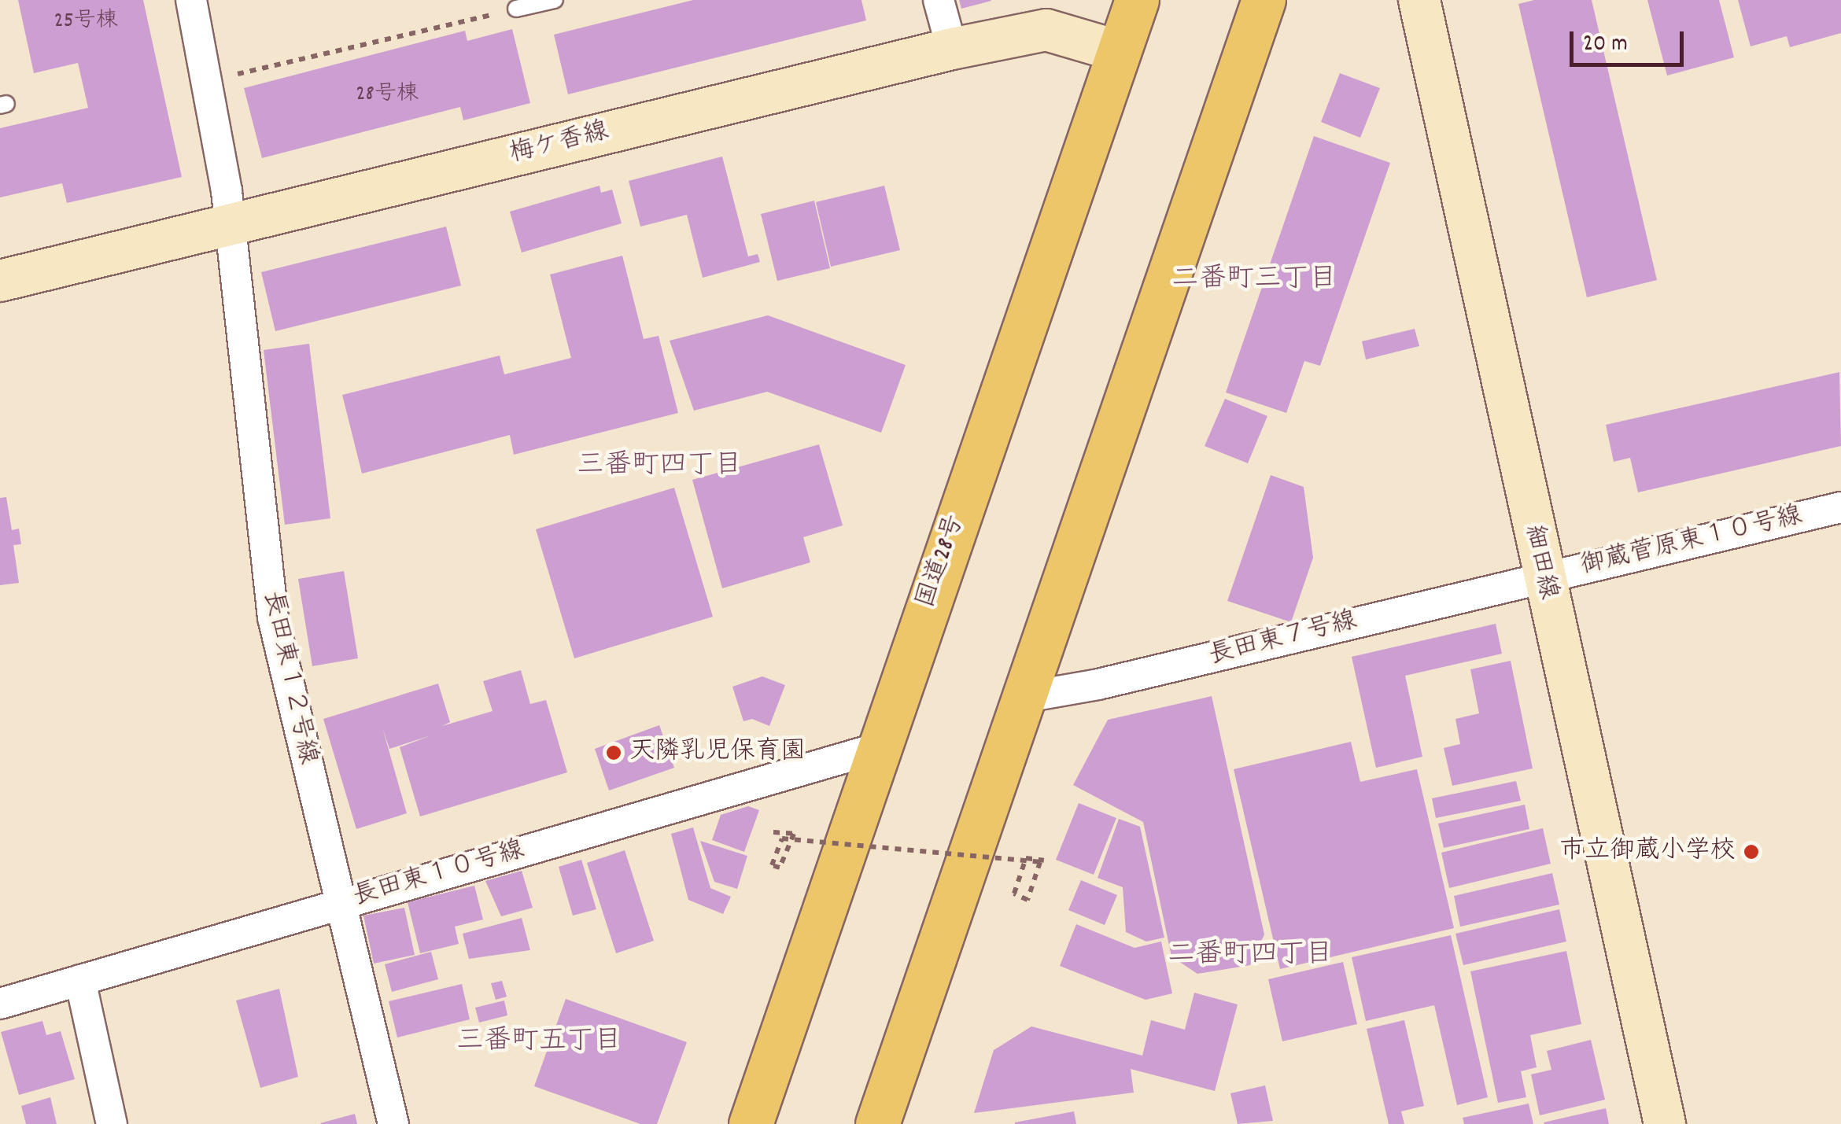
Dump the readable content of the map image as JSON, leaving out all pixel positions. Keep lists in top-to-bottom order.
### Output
{
  "streets": {
    "highway": ["国道28号"],
    "street": [
      "梅ケ香線",
      "御蔵菅原東１０号線",
      "細田線",
      "長田東７号線",
      "長田東１２号線",
      "長田東１０号線"
    ]
  },
  "crossings": [
    ["梅ケ香線", "国道28号"],
    ["梅ケ香線", "長田東１２号線"],
    ["御蔵菅原東１０号線", "細田線"],
    ["御蔵菅原東１０号線", "長田東７号線"],
    ["国道28号", "長田東１０号線"],
    ["細田線", "長田東７号線"],
    ["長田東１２号線", "長田東１０号線"]
  ],
  "districts": [
    "二番町三丁目",
    "三番町四丁目",
    "二番町四丁目",
    "三番町五丁目"
  ],
  "places": ["天隣乳児保育園", "市立御蔵小学校"],
  "house_numbers": ["25号棟", "28号棟"],
  "scale_bar": "20 m"
}
